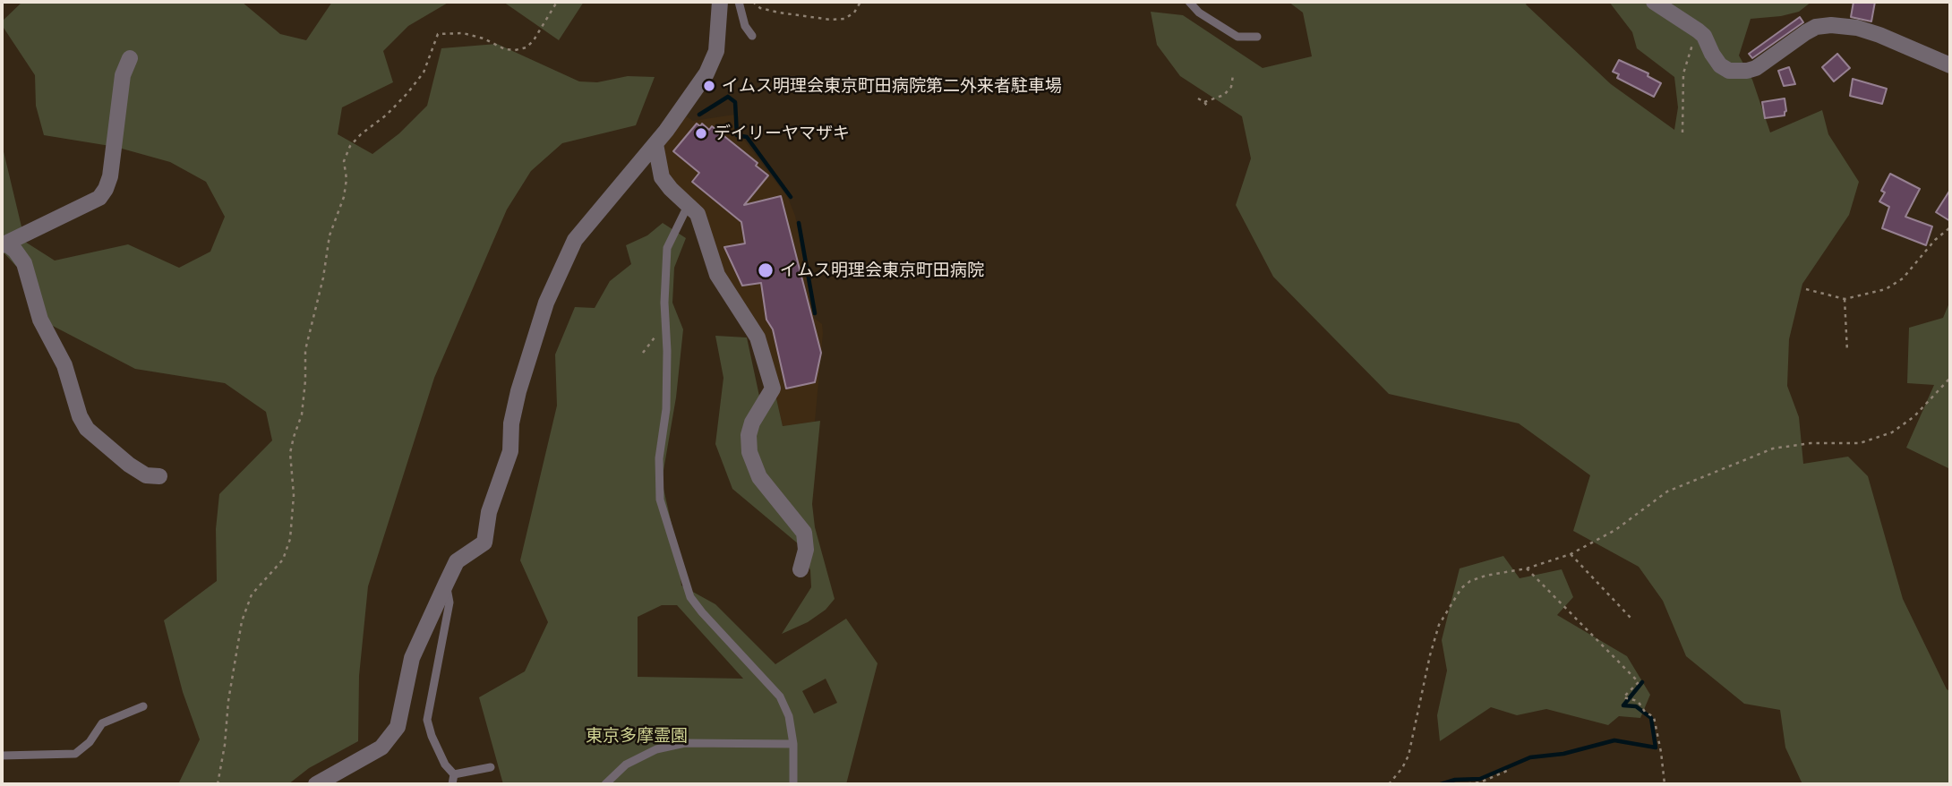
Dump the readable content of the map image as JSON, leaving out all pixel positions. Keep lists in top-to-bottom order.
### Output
{
  "parks": ["東京多摩霊園"],
  "places": ["イムス明理会東京町田病院第二外来者駐車場", "デイリーヤマザキ", "イムス明理会東京町田病院"]
}
